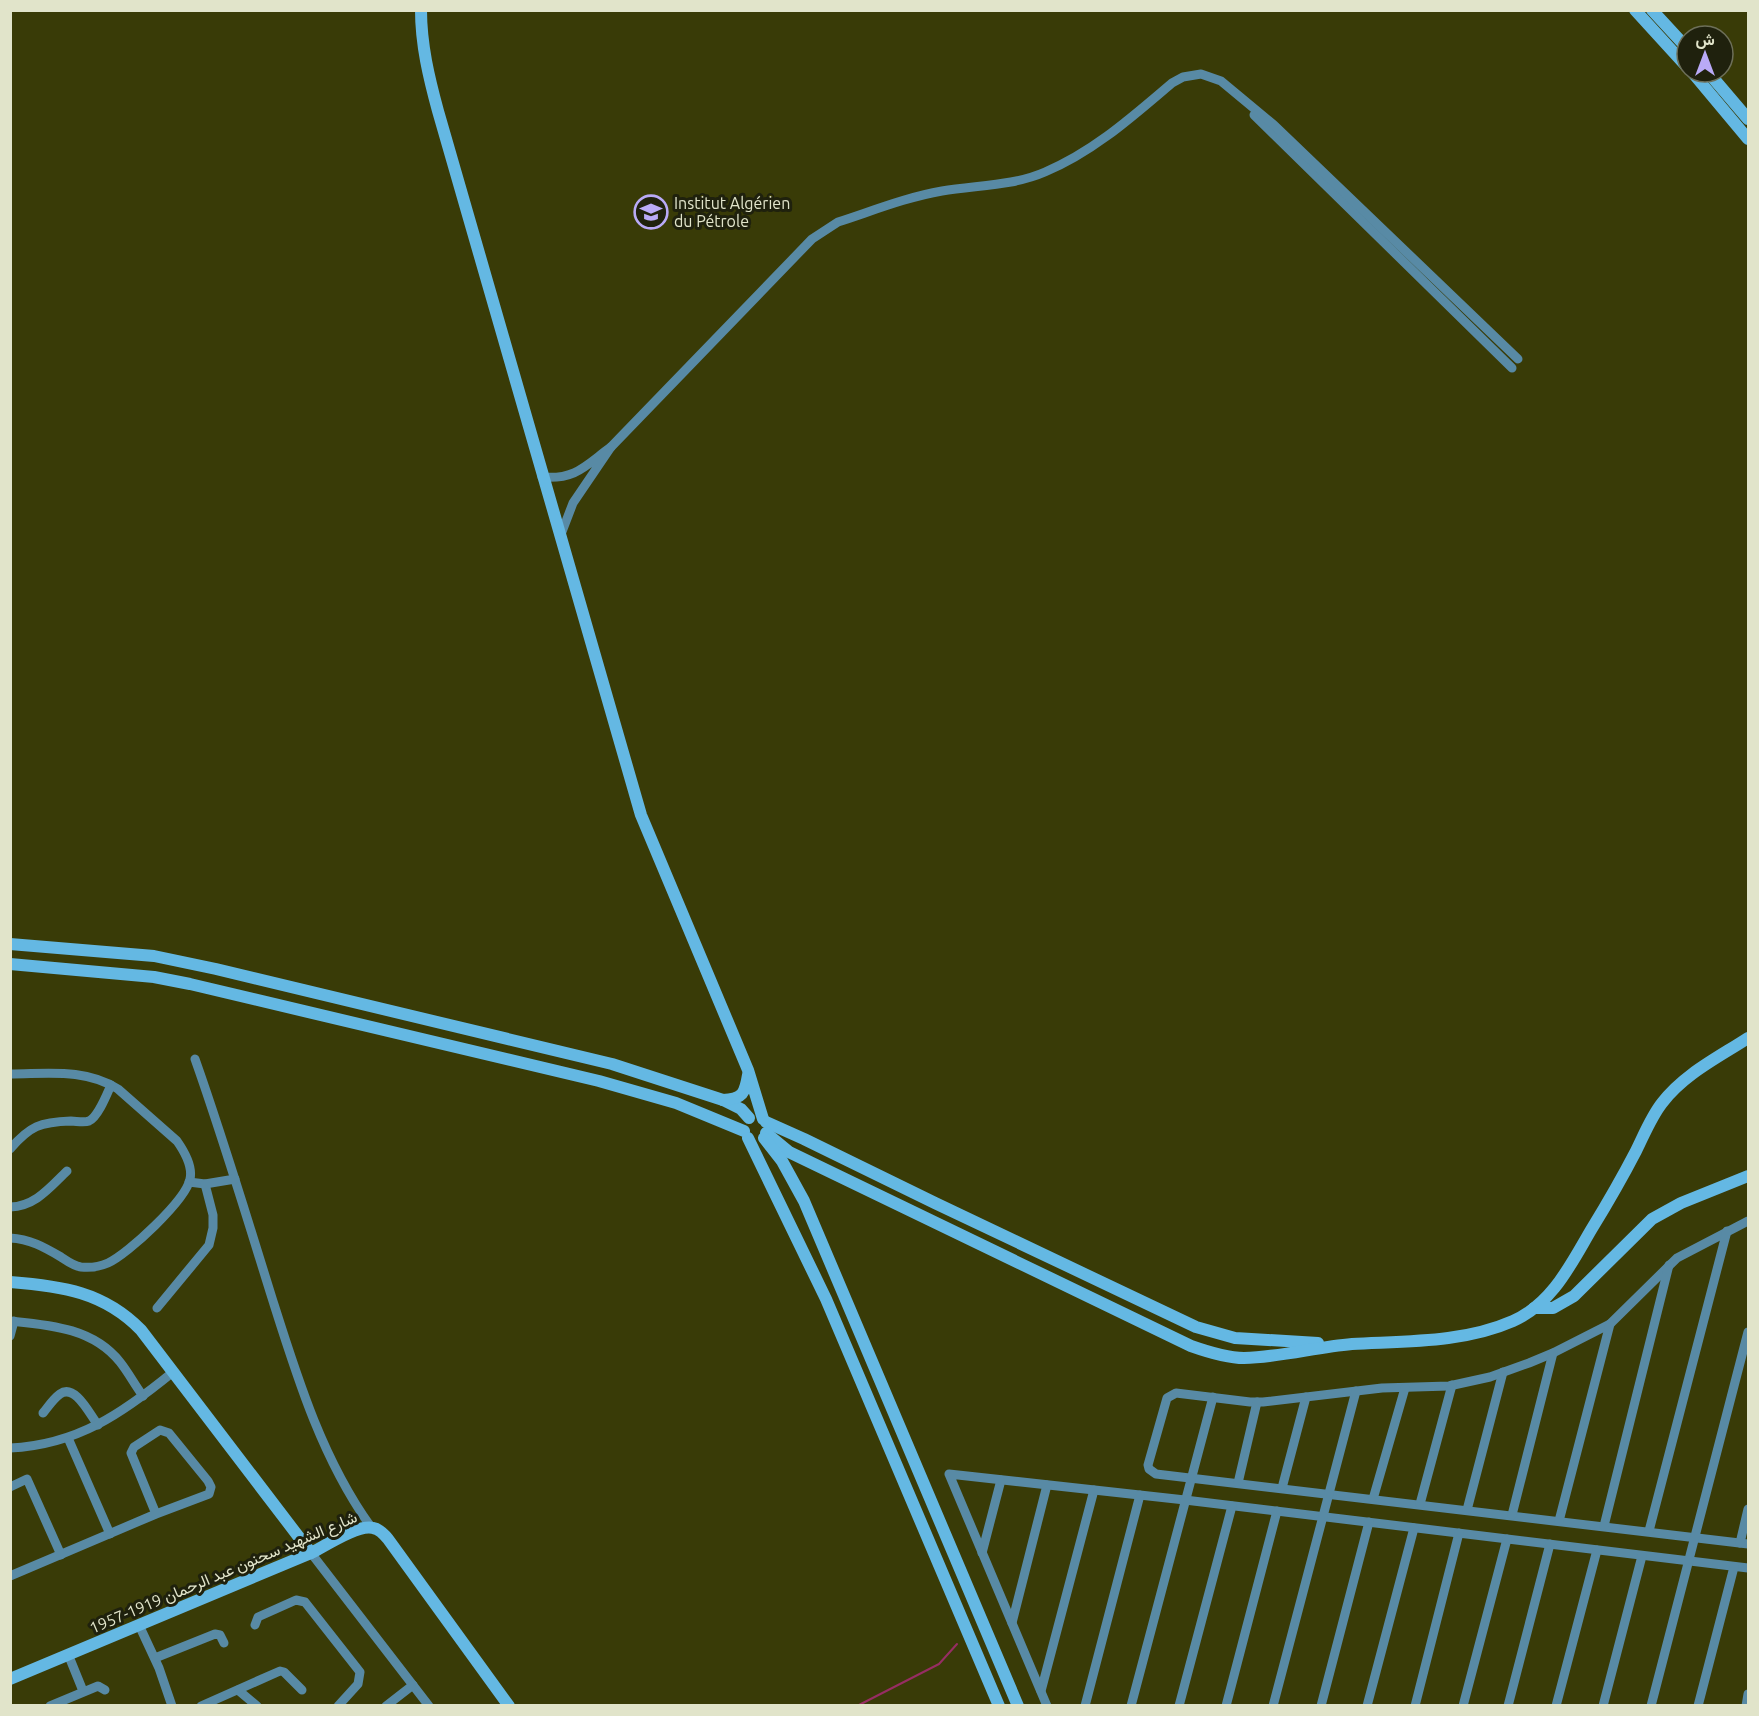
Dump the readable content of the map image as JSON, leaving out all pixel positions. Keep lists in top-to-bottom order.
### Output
{
  "streets": {
    "main road": ["شارع الشهيد سحنون عبد الرحمان 1919-1957"]
  },
  "places": {
    "school or university": ["Institut Algérien du Pétrole"]
  },
  "north": "top"
}
